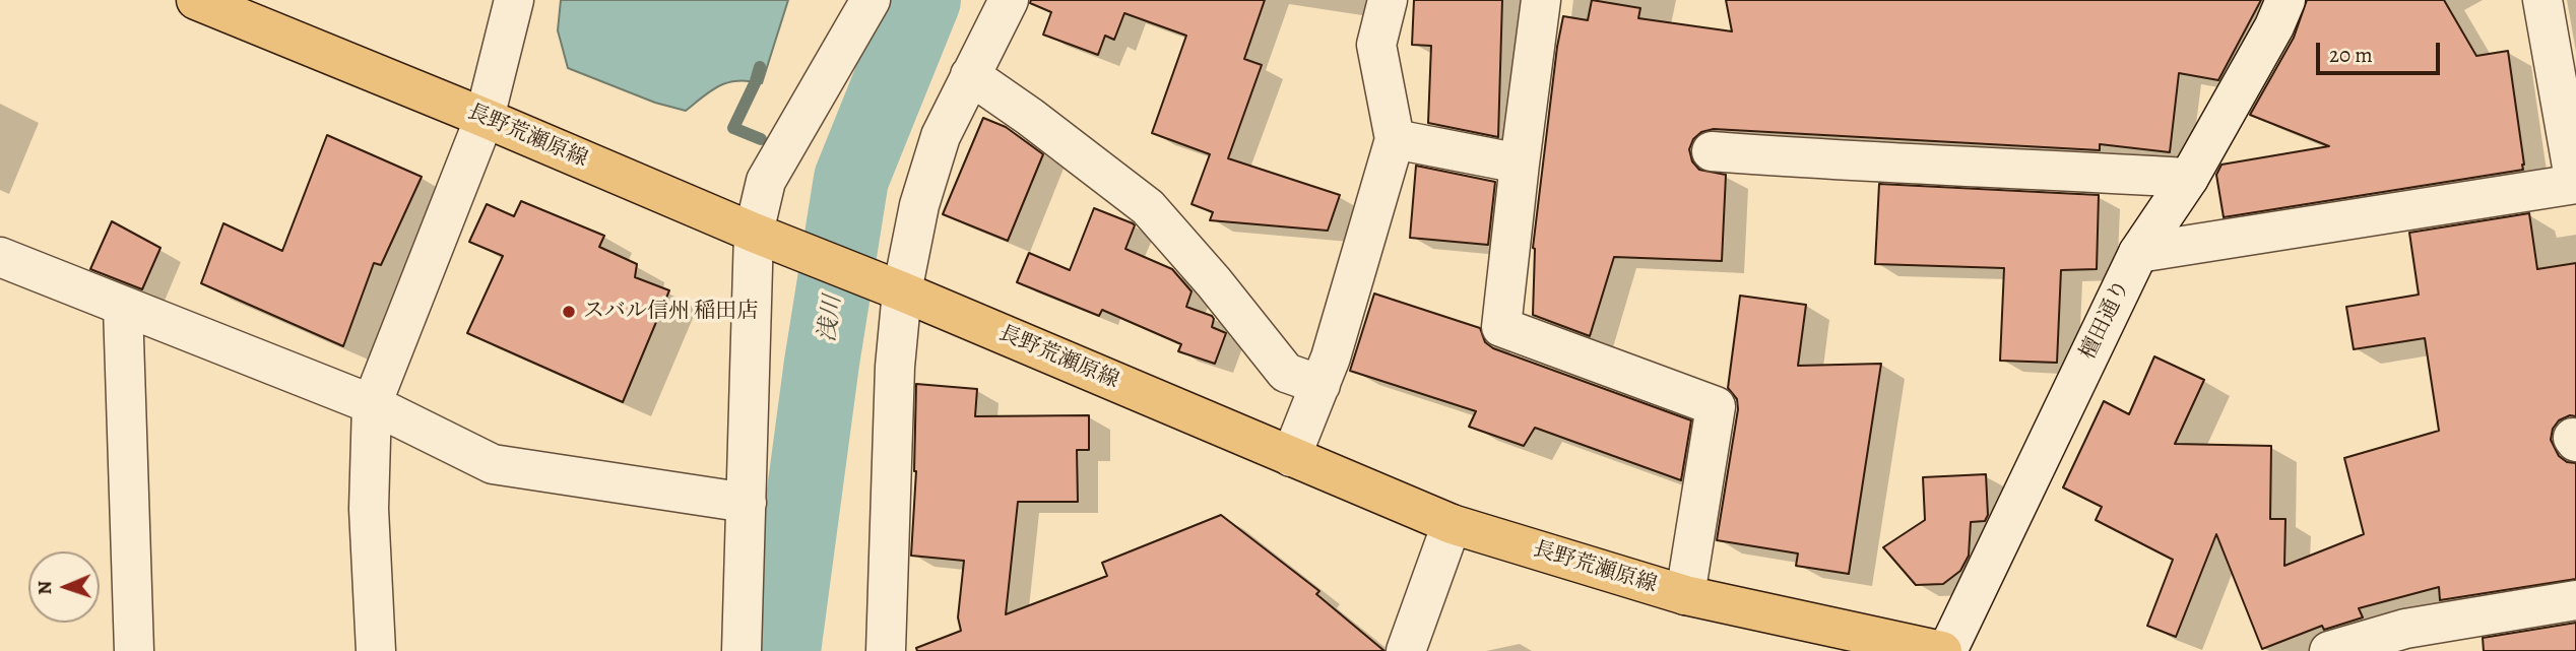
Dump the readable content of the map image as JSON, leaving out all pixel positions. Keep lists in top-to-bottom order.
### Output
{
  "streets": {
    "main road": ["長野荒瀬原線"],
    "street": ["檀田通り"]
  },
  "crossings": [
    ["長野荒瀬原線", "檀田通り"]
  ],
  "water": ["浅川"],
  "places": ["スバル信州 稲田店"],
  "scale_bar": "20 m",
  "north": "left"
}
